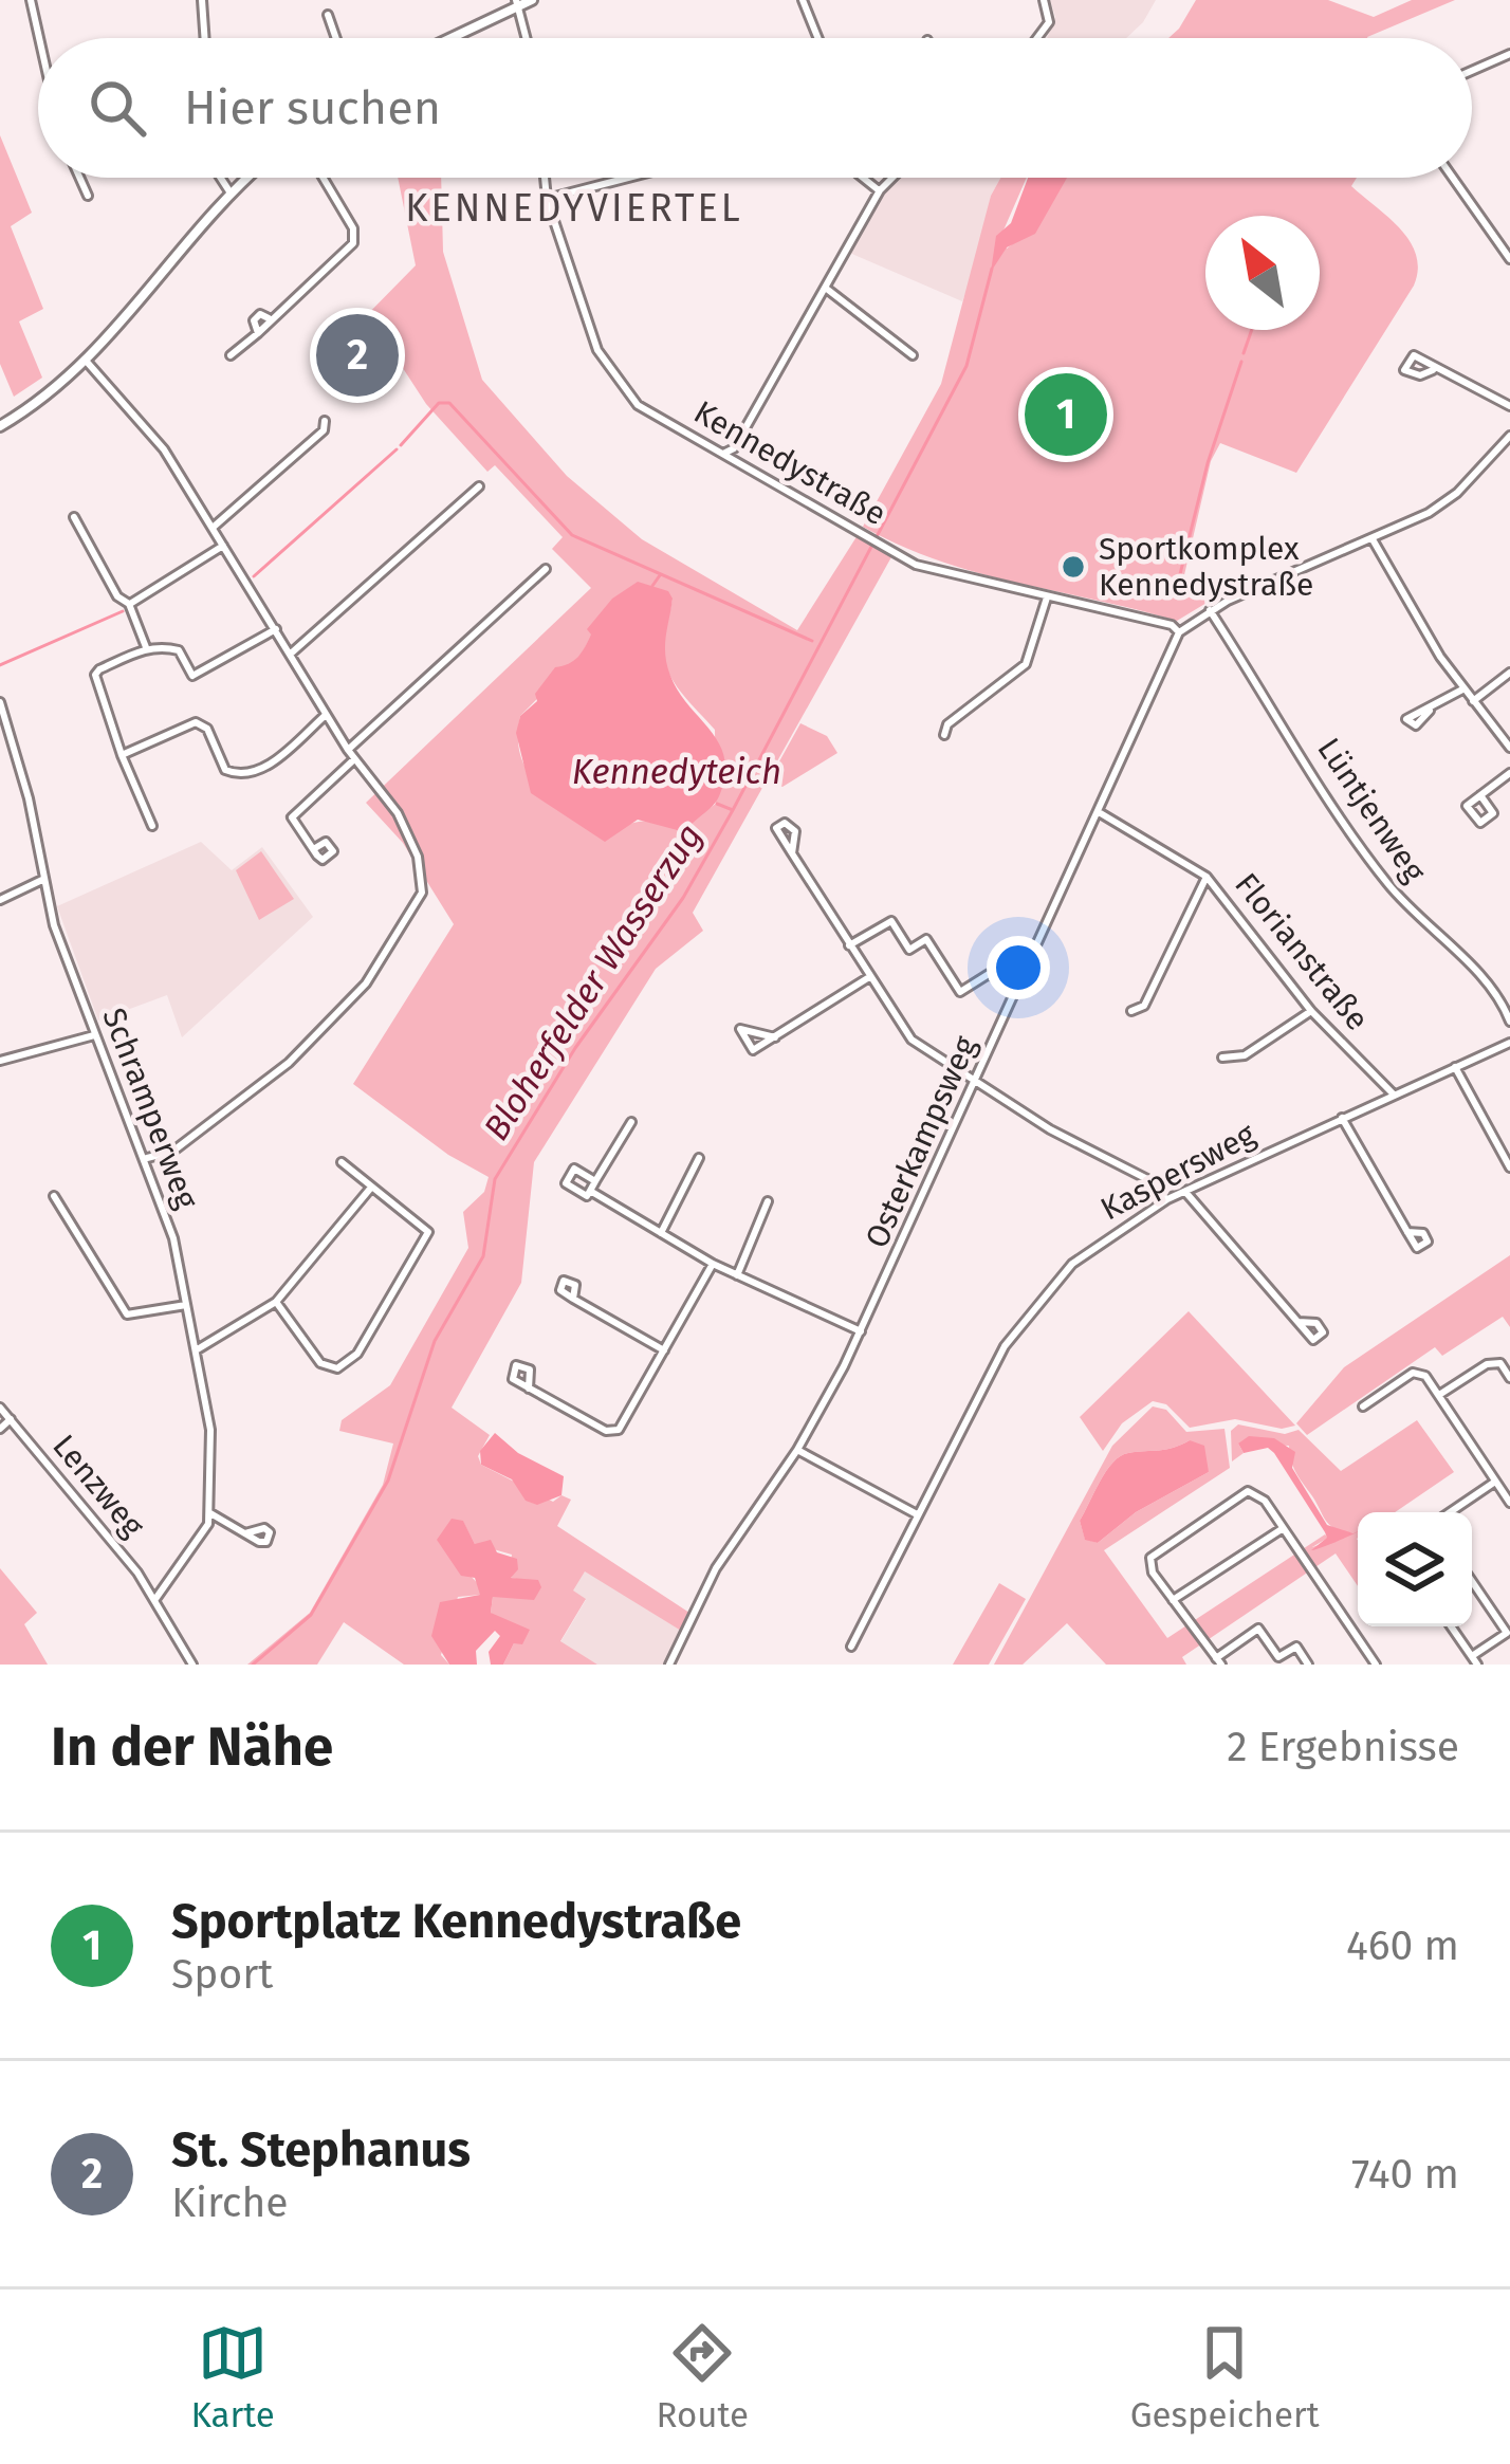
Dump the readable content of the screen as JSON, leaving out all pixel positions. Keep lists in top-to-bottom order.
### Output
{
  "streets": {
    "street": [
      "Kennedystraße",
      "Lüntjenweg",
      "Florianstraße",
      "Schramperweg",
      "Osterkampsweg",
      "Kaspersweg",
      "Lenzweg"
    ]
  },
  "crossings": [
    ["Kennedystraße", "Osterkampsweg"],
    ["Florianstraße", "Osterkampsweg"],
    ["Florianstraße", "Kaspersweg"],
    ["Schramperweg", "Lenzweg"]
  ],
  "districts": ["KENNEDYVIERTEL"],
  "water": ["Kennedyteich", "Bloherfelder Wasserzug"],
  "places": ["Sportkomplex Kennedystraße"],
  "north": "top left",
  "page": {
    "search": "Hier suchen",
    "pins": ["2", "1"],
    "heading": ["In der Nähe", "2 Ergebnisse"],
    "list": [
      {
        "mark": "1",
        "name": "Sportplatz Kennedystraße",
        "note": "Sport",
        "value": "460 m"
      },
      {
        "mark": "2",
        "name": "St. Stephanus",
        "note": "Kirche",
        "value": "740 m"
      }
    ],
    "nav": ["Karte", "Route", "Gespeichert"]
  }
}
